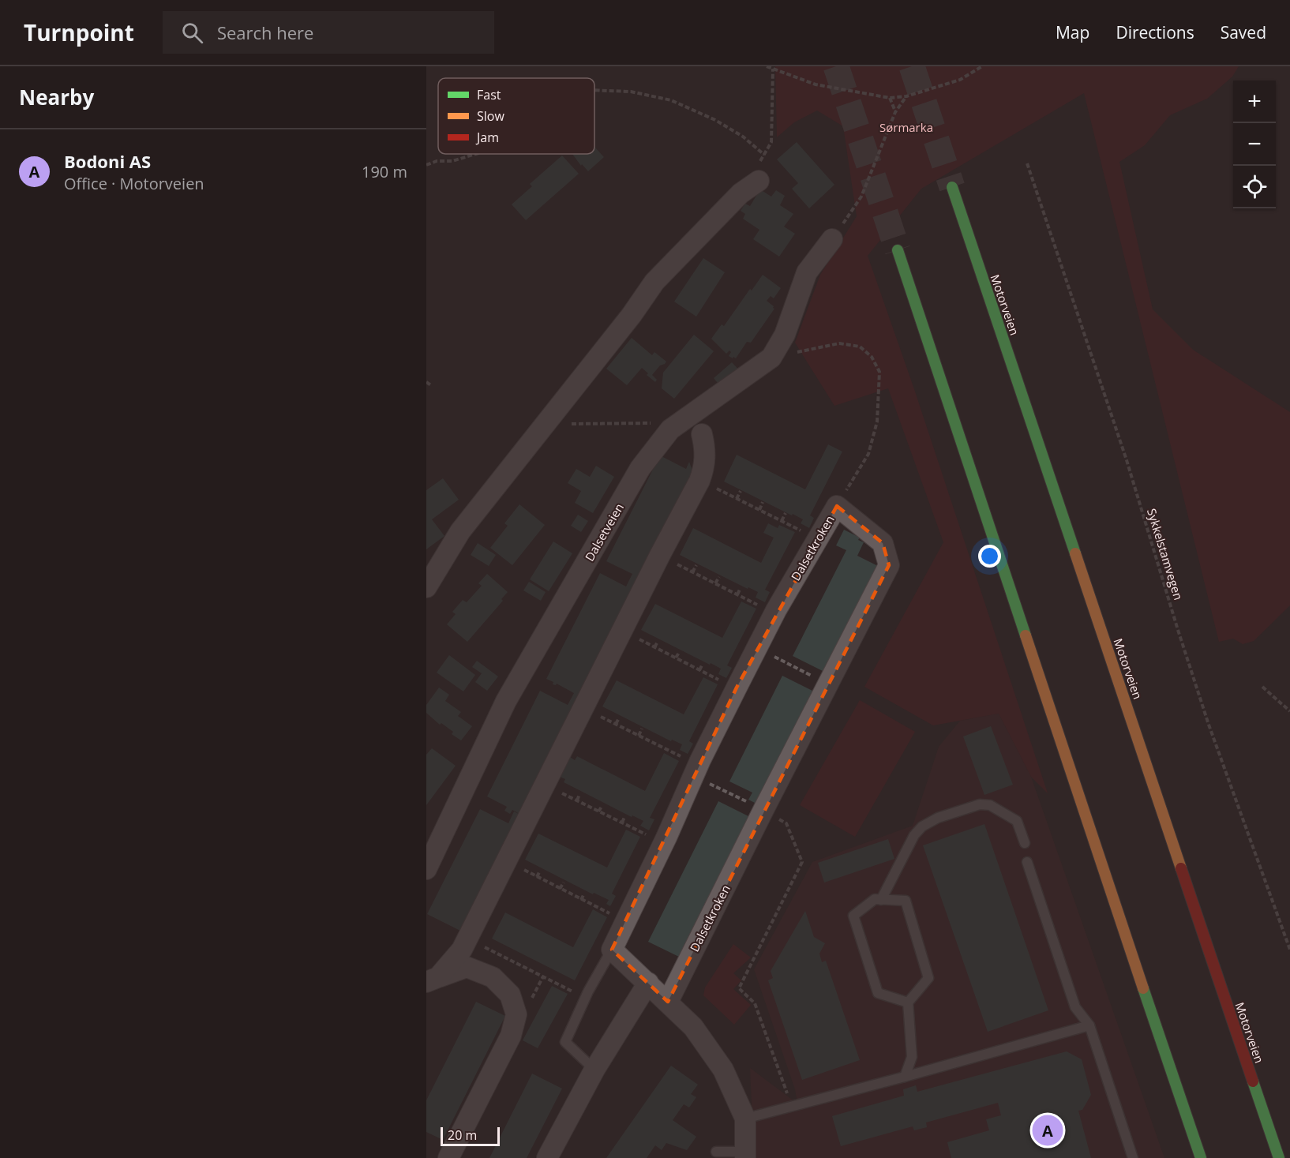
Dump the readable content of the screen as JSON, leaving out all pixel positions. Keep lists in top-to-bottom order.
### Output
{
  "streets": {
    "highway": ["Motorveien"],
    "street": ["Dalsetveien", "Dalsetkroken"],
    "path": ["Sykkelstamvegen"]
  },
  "parks": ["Sørmarka"],
  "legend": ["Fast", "Slow", "Jam"],
  "scale_bar": "20 m",
  "page": {
    "header": "Turnpoint",
    "search": "Search here",
    "nav": ["Map", "Directions", "Saved"],
    "heading": "Nearby",
    "map_buttons": ["+", "−"],
    "list": [
      {
        "mark": "A",
        "name": "Bodoni AS",
        "note": "Office · Motorveien",
        "value": "190 m"
      }
    ],
    "pins": "A",
    "scale": "20 m"
  }
}
